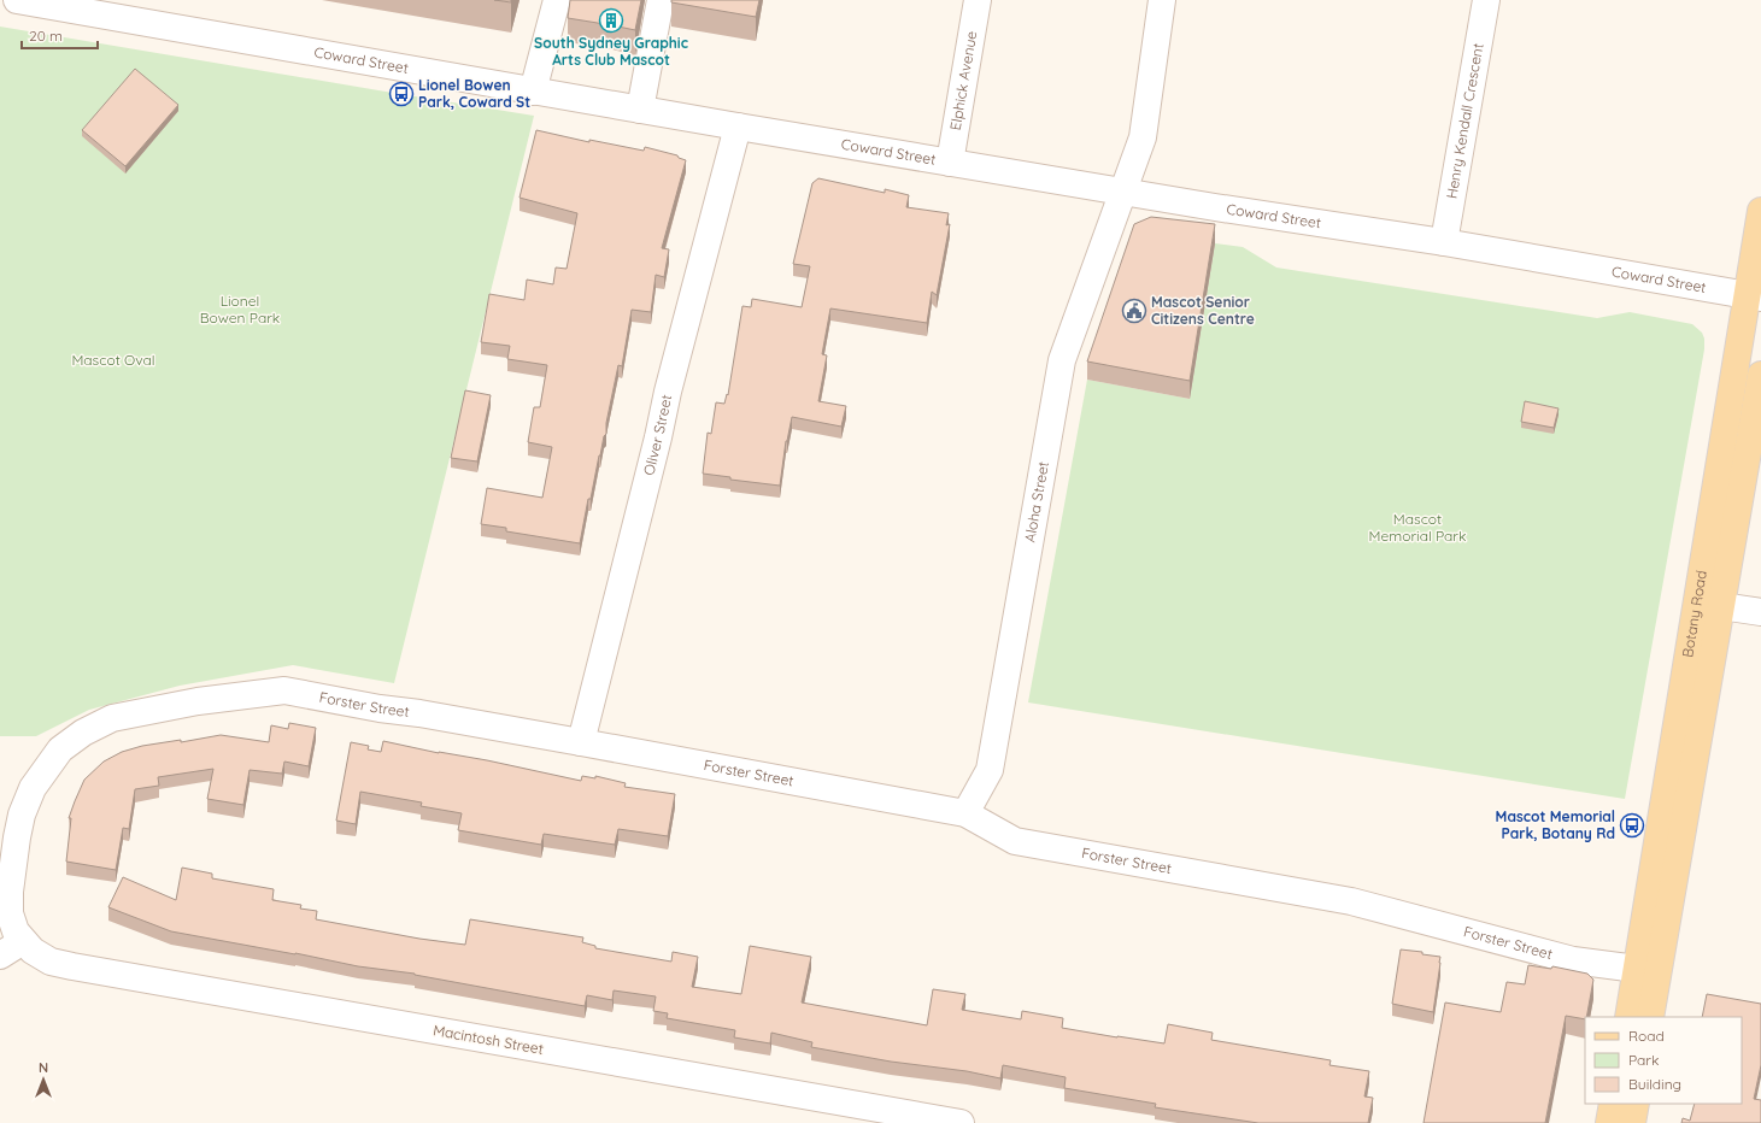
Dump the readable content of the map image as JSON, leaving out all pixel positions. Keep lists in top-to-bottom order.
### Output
{
  "streets": {
    "main road": ["Botany Road"],
    "street": [
      "Coward Street",
      "Elphick Avenue",
      "Henry Kendall Crescent",
      "Oliver Street",
      "Aloha Street",
      "Forster Street",
      "Macintosh Street"
    ]
  },
  "crossings": [
    ["Coward Street", "Elphick Avenue"],
    ["Coward Street", "Henry Kendall Crescent"],
    ["Coward Street", "Oliver Street"],
    ["Coward Street", "Aloha Street"],
    ["Coward Street", "Botany Road"],
    ["Oliver Street", "Forster Street"],
    ["Aloha Street", "Forster Street"],
    ["Botany Road", "Forster Street"],
    ["Forster Street", "Macintosh Street"]
  ],
  "parks": ["Lionel Bowen Park", "Mascot Oval", "Mascot Memorial Park"],
  "places": {
    "building": ["South Sydney Graphic Arts Club Mascot"],
    "bus stop": ["Lionel Bowen Park, Coward St", "Mascot Memorial Park, Botany Rd"],
    "public building": ["Mascot Senior Citizens Centre"]
  },
  "legend": ["Road", "Park", "Building"],
  "scale_bar": "20 m",
  "north": "top"
}
